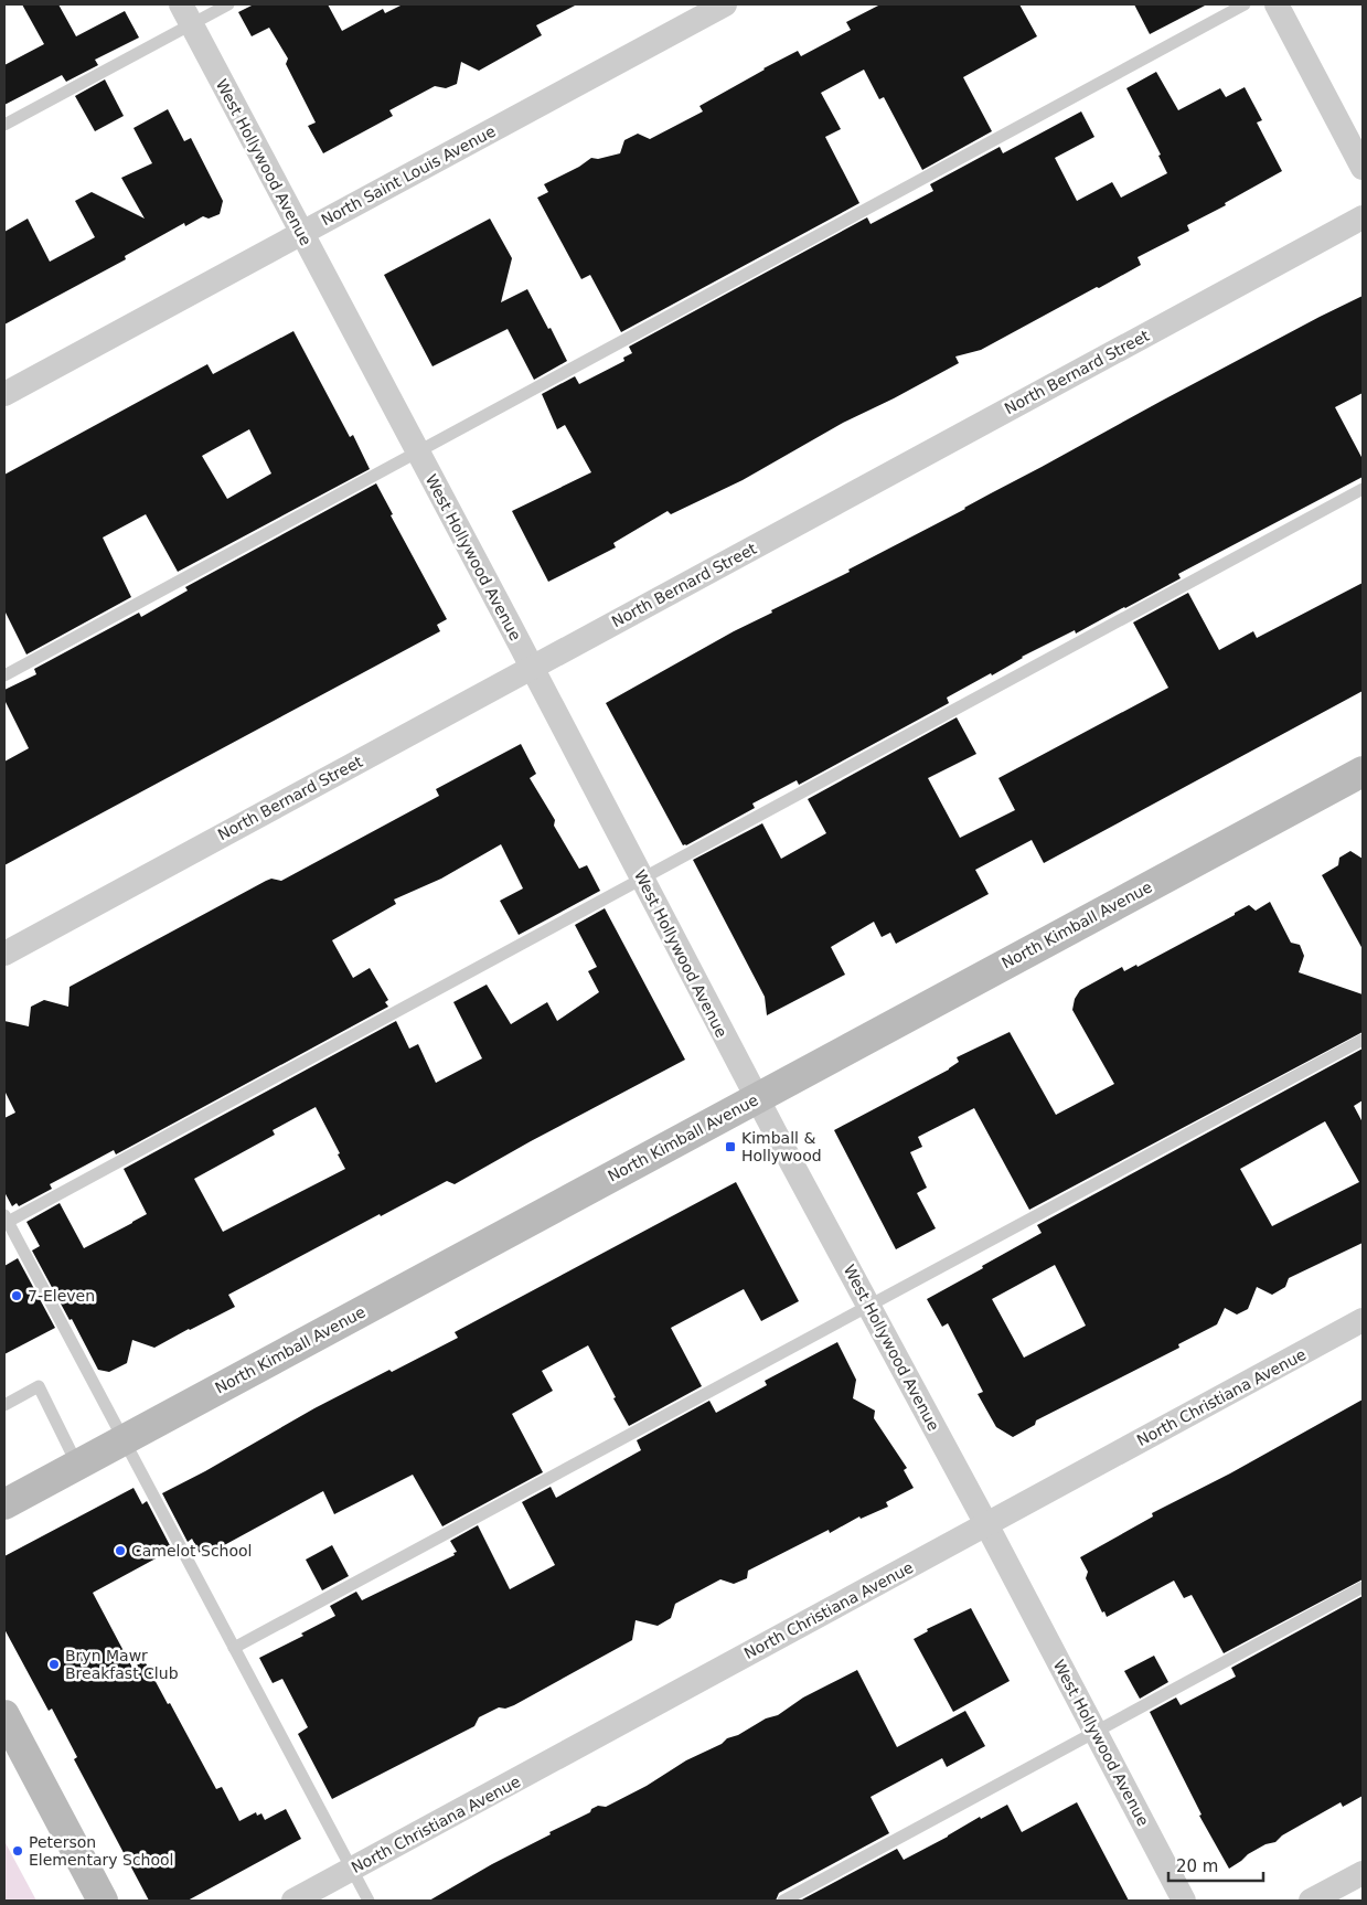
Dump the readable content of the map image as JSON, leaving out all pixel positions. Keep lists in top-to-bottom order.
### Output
{
  "streets": {
    "street": [
      "West Hollywood Avenue",
      "North Saint Louis Avenue",
      "North Bernard Street",
      "North Kimball Avenue",
      "North Christiana Avenue"
    ]
  },
  "crossings": [
    ["West Hollywood Avenue", "North Saint Louis Avenue"],
    ["West Hollywood Avenue", "North Bernard Street"],
    ["West Hollywood Avenue", "North Kimball Avenue"],
    ["West Hollywood Avenue", "North Christiana Avenue"]
  ],
  "places": {
    "transit": ["Kimball & Hollywood"],
    "other": [
      "7-Eleven",
      "Camelot School",
      "Bryn Mawr Breakfast Club",
      "Peterson Elementary School"
    ]
  },
  "scale_bar": "20 m"
}
